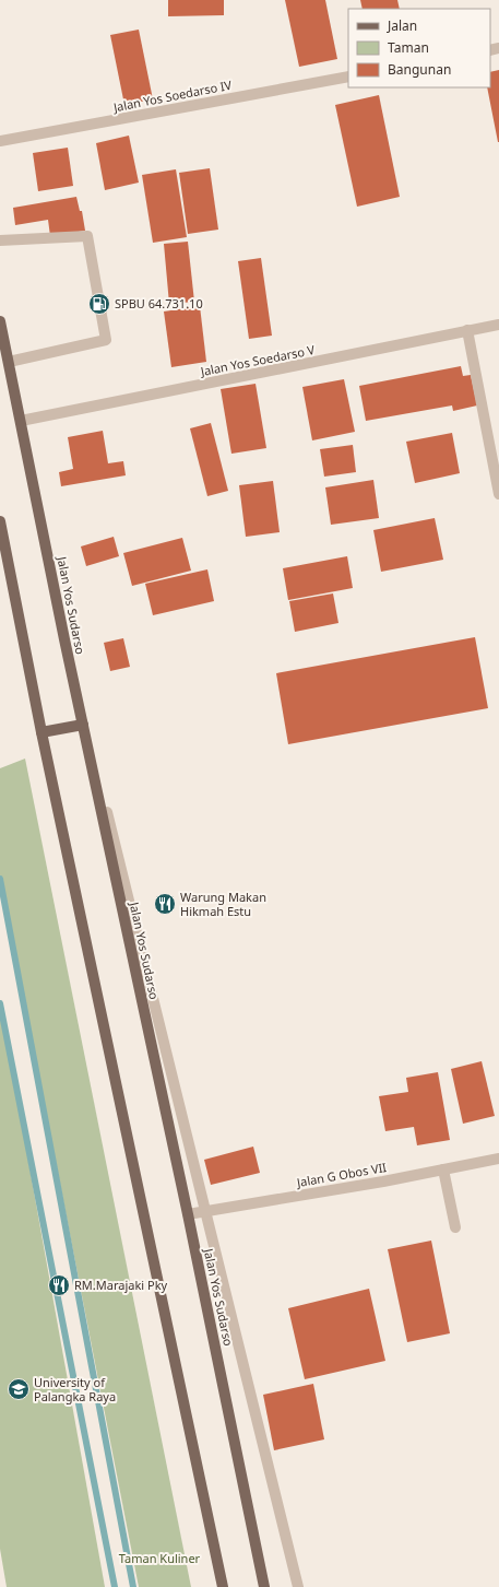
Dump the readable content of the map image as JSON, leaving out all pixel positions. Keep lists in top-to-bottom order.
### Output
{
  "streets": {
    "main road": ["Jalan Yos Sudarso"],
    "street": ["Jalan Yos Soedarso IV", "Jalan Yos Soedarso V", "Jalan G Obos VII"]
  },
  "crossings": [
    ["Jalan Yos Soedarso V", "Jalan Yos Sudarso"],
    ["Jalan Yos Sudarso", "Jalan G Obos VII"]
  ],
  "parks": ["Taman Kuliner"],
  "places": {
    "fuel station": ["SPBU 64.731.10"],
    "restaurant": ["Warung Makan Hikmah Estu", "RM.Marajaki Pky"],
    "school or university": ["University of Palangka Raya"]
  },
  "legend": ["Jalan", "Taman", "Bangunan"]
}
